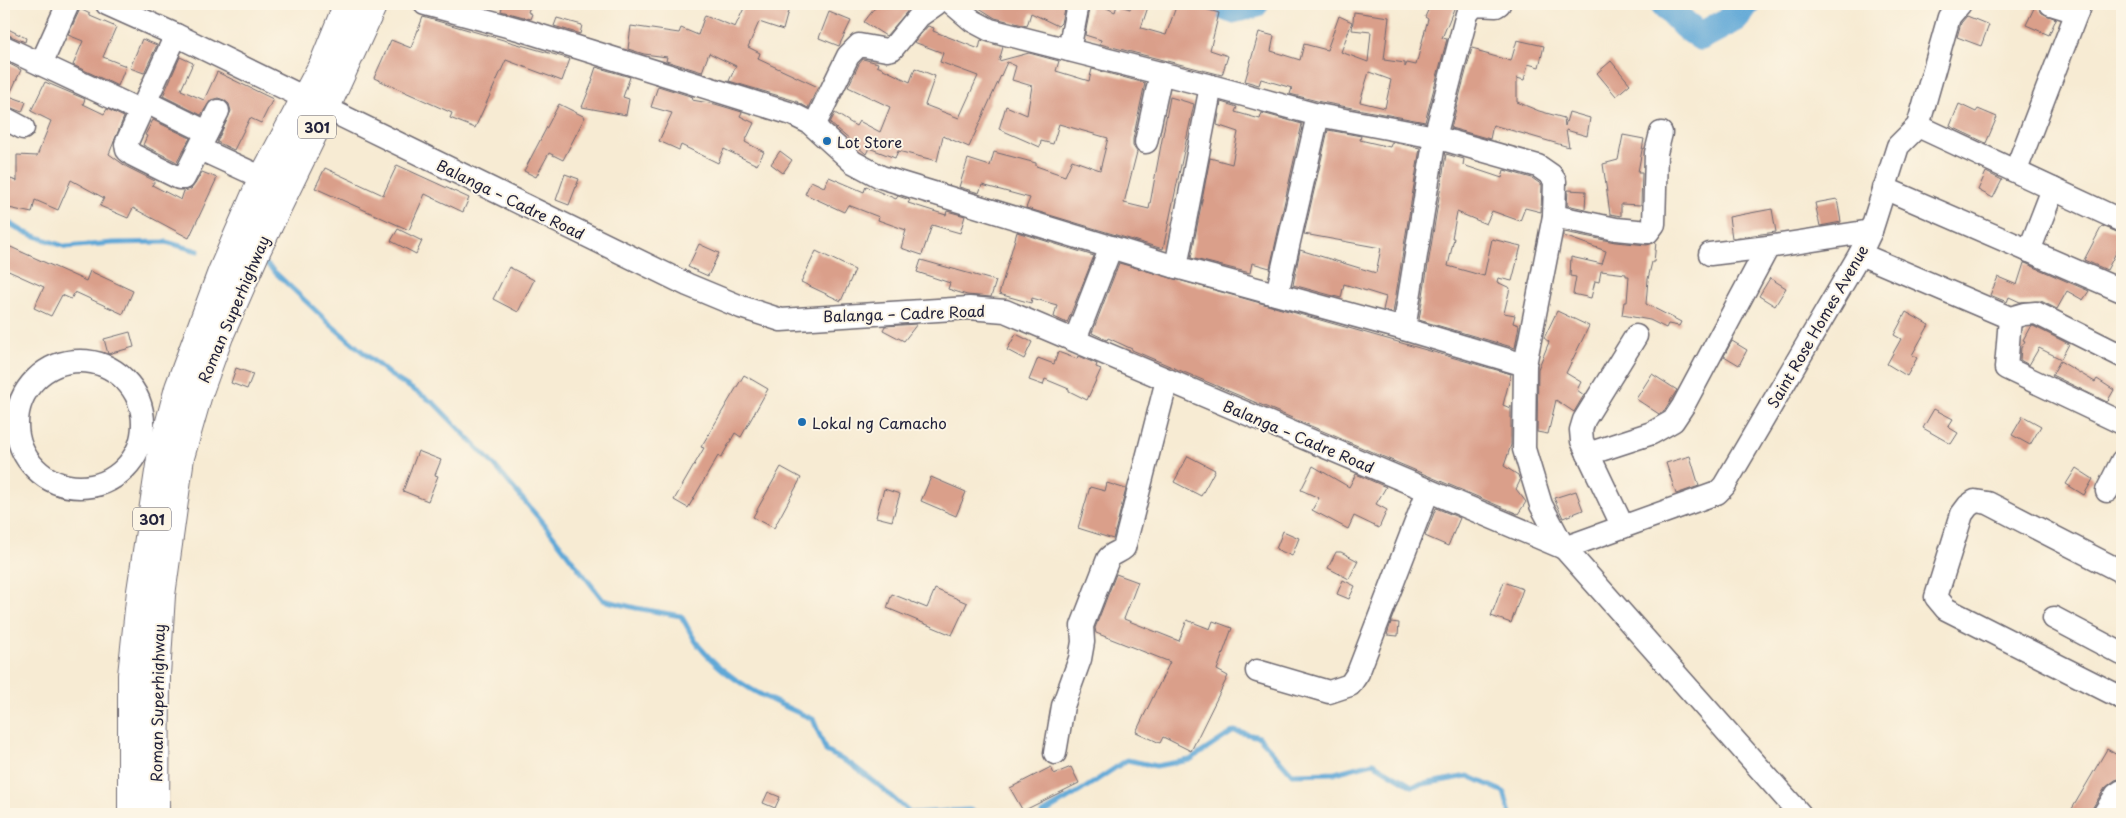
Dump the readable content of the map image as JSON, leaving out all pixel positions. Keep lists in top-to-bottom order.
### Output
{
  "streets": {
    "main road": ["301", "Roman Superhighway"],
    "street": ["Balanga – Cadre Road", "Saint Rose Homes Avenue"]
  },
  "crossings": [
    ["Balanga – Cadre Road", "Roman Superhighway"],
    ["Balanga – Cadre Road", "Saint Rose Homes Avenue"]
  ],
  "places": ["Lot Store", "Lokal ng Camacho"]
}
